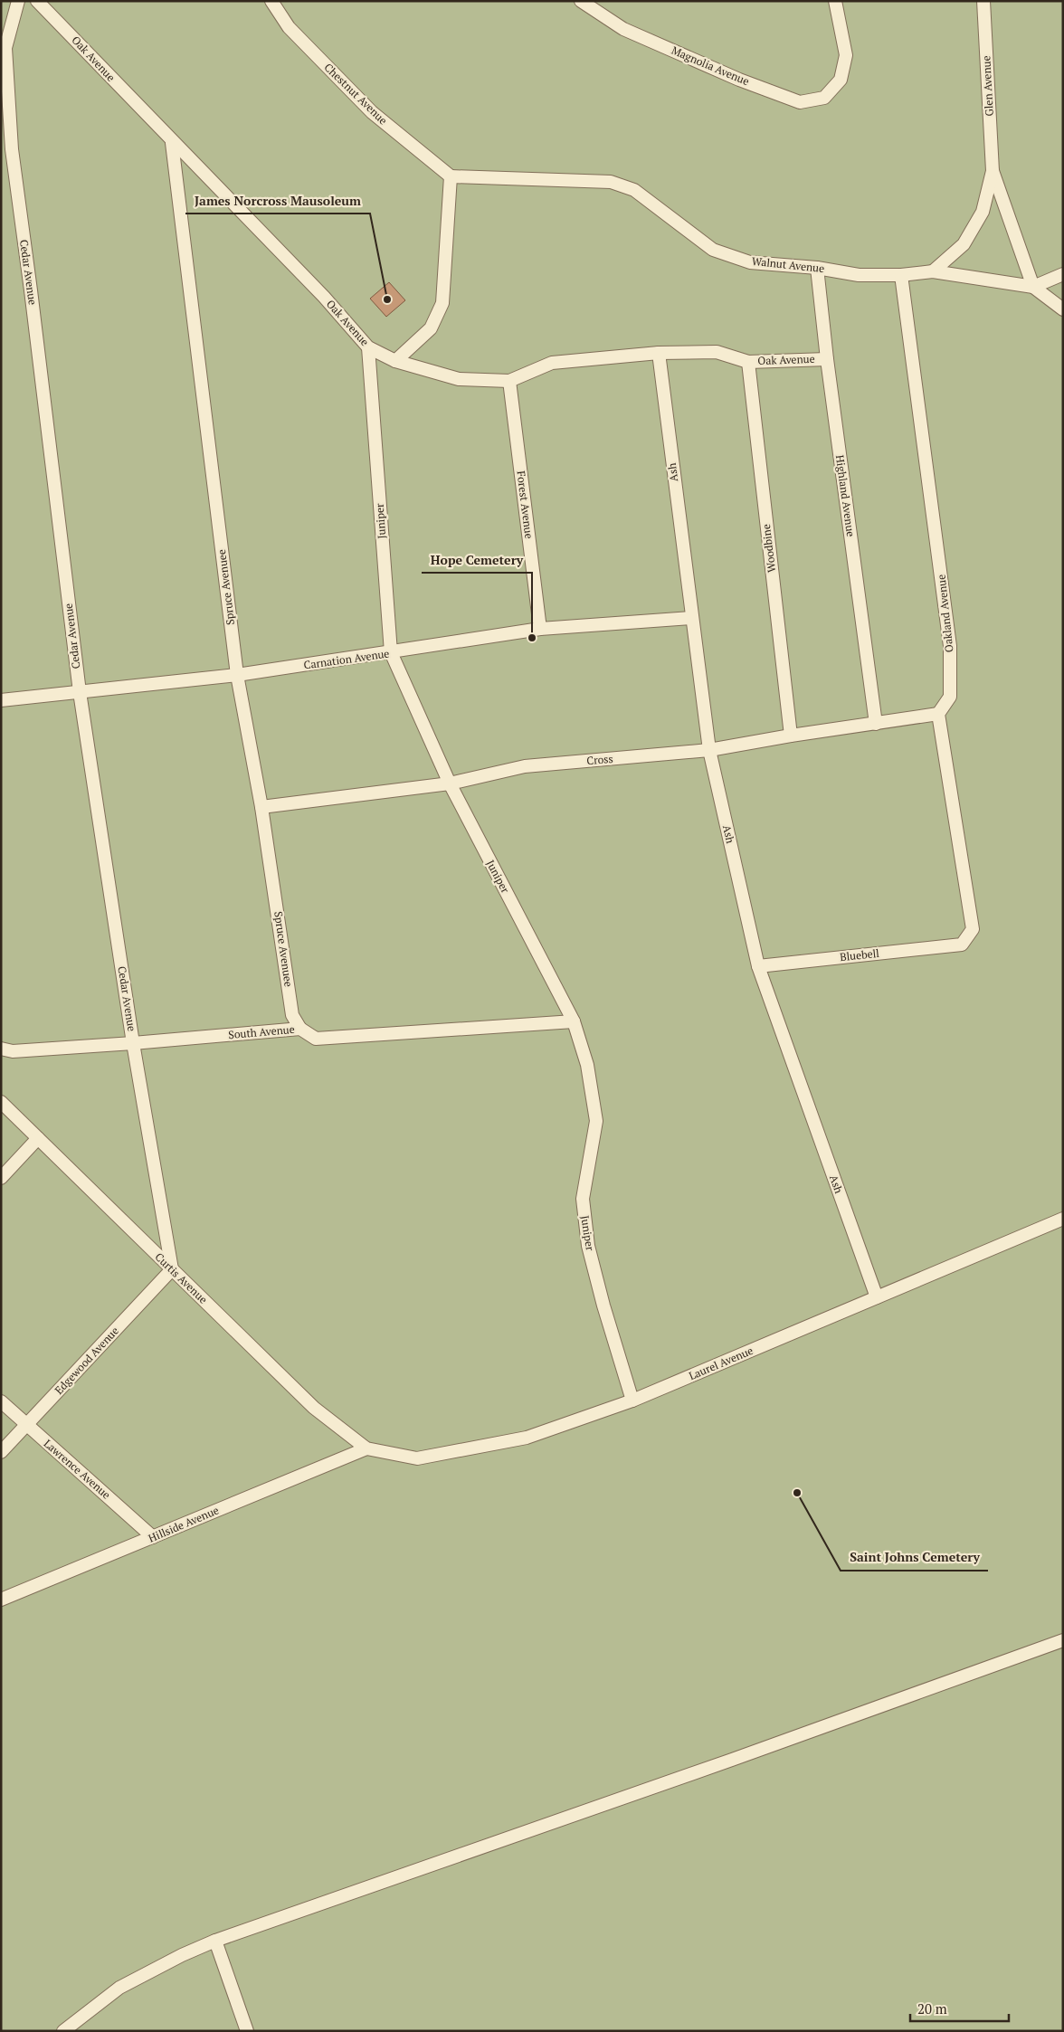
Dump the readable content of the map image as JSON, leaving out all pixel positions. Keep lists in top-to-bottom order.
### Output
{
  "streets": {
    "lane": [
      "Oak Avenue",
      "Magnolia Avenue",
      "Glen Avenue",
      "Chestnut Avenue",
      "Walnut Avenue",
      "Cedar Avenue",
      "Ash",
      "Highland Avenue",
      "Forest Avenue",
      "Juniper",
      "Woodbine",
      "Spruce Avenuee",
      "Oakland Avenue",
      "Carnation Avenue",
      "Cross",
      "Bluebell",
      "South Avenue",
      "Curtis Avenue",
      "Edgewood Avenue",
      "Laurel Avenue",
      "Lawrence Avenue",
      "Hillside Avenue"
    ]
  },
  "crossings": [
    ["Oak Avenue", "Ash"],
    ["Oak Avenue", "Highland Avenue"],
    ["Oak Avenue", "Forest Avenue"],
    ["Oak Avenue", "Juniper"],
    ["Oak Avenue", "Woodbine"],
    ["Oak Avenue", "Spruce Avenuee"],
    ["Glen Avenue", "Walnut Avenue"],
    ["Chestnut Avenue", "Walnut Avenue"],
    ["Walnut Avenue", "Highland Avenue"],
    ["Walnut Avenue", "Oakland Avenue"],
    ["Cedar Avenue", "Carnation Avenue"],
    ["Cedar Avenue", "South Avenue"],
    ["Cedar Avenue", "Curtis Avenue"],
    ["Cedar Avenue", "Edgewood Avenue"],
    ["Ash", "Carnation Avenue"],
    ["Ash", "Cross"],
    ["Ash", "Bluebell"],
    ["Ash", "Laurel Avenue"],
    ["Highland Avenue", "Cross"],
    ["Forest Avenue", "Carnation Avenue"],
    ["Juniper", "Carnation Avenue"],
    ["Juniper", "Cross"],
    ["Juniper", "South Avenue"],
    ["Juniper", "Laurel Avenue"],
    ["Woodbine", "Cross"],
    ["Spruce Avenuee", "Carnation Avenue"],
    ["Spruce Avenuee", "Cross"],
    ["Spruce Avenuee", "South Avenue"],
    ["Oakland Avenue", "Cross"],
    ["Oakland Avenue", "Bluebell"],
    ["Cross", "Bluebell"],
    ["Curtis Avenue", "Edgewood Avenue"],
    ["Curtis Avenue", "Laurel Avenue"],
    ["Curtis Avenue", "Hillside Avenue"],
    ["Edgewood Avenue", "Lawrence Avenue"],
    ["Laurel Avenue", "Hillside Avenue"],
    ["Lawrence Avenue", "Hillside Avenue"]
  ],
  "places": ["James Norcross Mausoleum", "Hope Cemetery", "Saint Johns Cemetery"],
  "scale_bar": "20 m"
}
